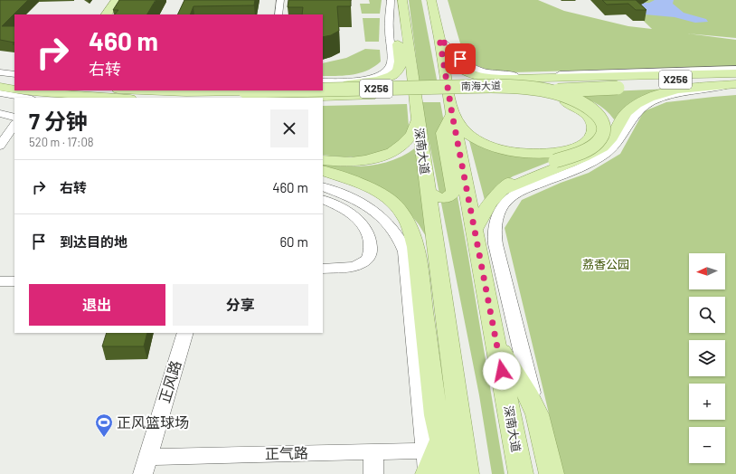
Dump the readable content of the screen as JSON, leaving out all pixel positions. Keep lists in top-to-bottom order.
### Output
{
  "streets": {
    "main road": ["X256", "南海大道", "深南大道"],
    "street": ["正风路", "正气路"]
  },
  "crossings": [
    ["正风路", "正气路"]
  ],
  "parks": ["荔香公园"],
  "places": {
    "sports": ["正风篮球场"]
  },
  "north": "left",
  "page": {
    "turn": ["460 m", "右转"],
    "heading": ["7 分钟", "520 m · 17:08"],
    "list": [
      {
        "name": "右转",
        "value": "460 m"
      },
      {
        "name": "到达目的地",
        "value": "60 m"
      }
    ],
    "map_buttons": ["+", "−"],
    "buttons": ["退出", "分享"]
  }
}
